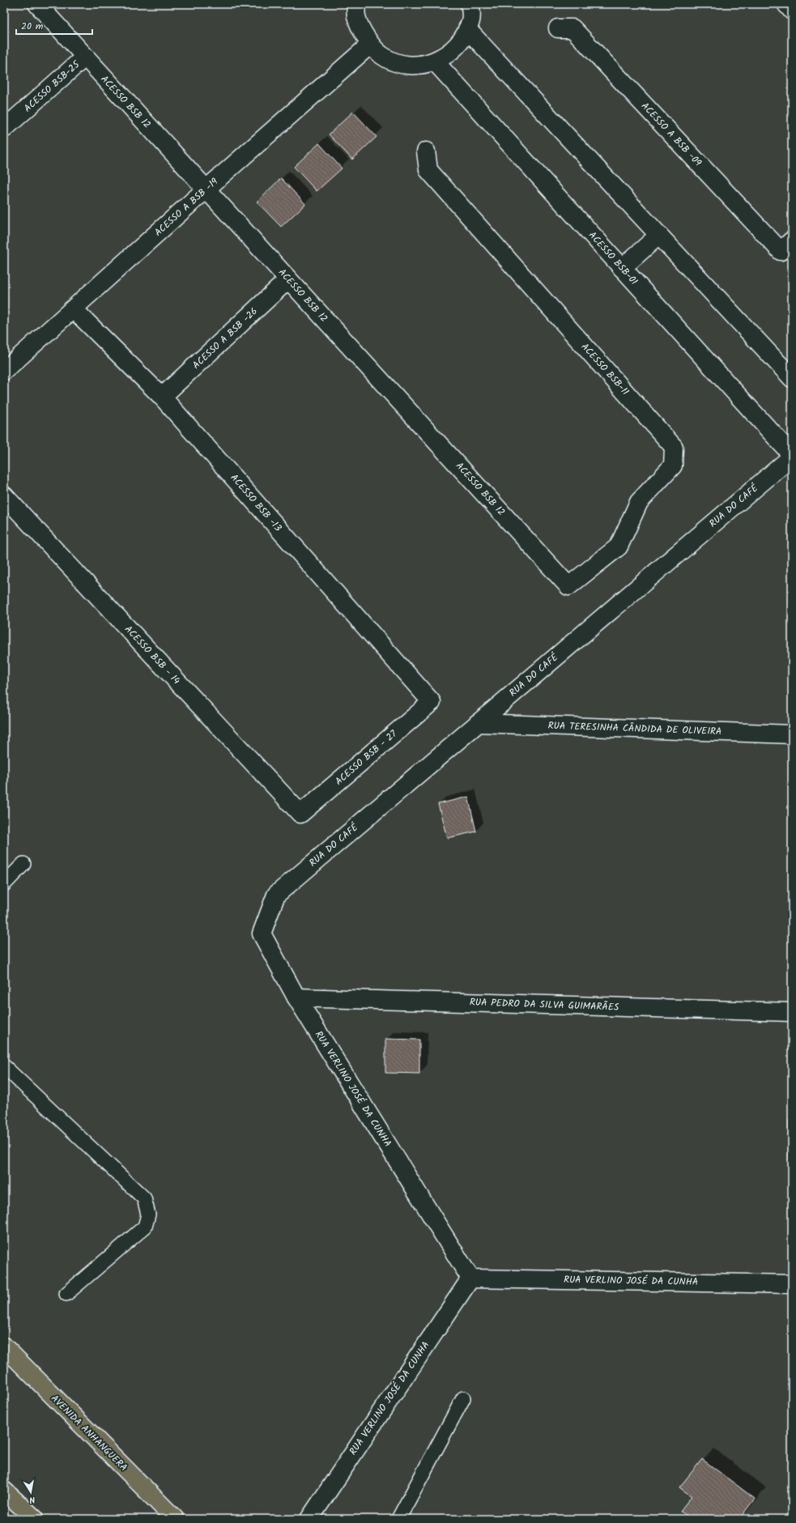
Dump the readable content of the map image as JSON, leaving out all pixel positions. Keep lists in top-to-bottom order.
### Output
{
  "streets": {
    "highway": ["AVENIDA ANHANGUERA"],
    "street": [
      "ACESSO BSB-25",
      "ACESSO BSB 12",
      "ACESSO A BSB -09",
      "ACESSO A BSB -19",
      "ACESSO BSB-01",
      "ACESSO A BSB -26",
      "ACESSO BSB-11",
      "ACESSO BSB -13",
      "RUA DO CAFÉ",
      "ACESSO BSB - 14",
      "RUA TERESINHA CÂNDIDA DE OLIVEIRA",
      "ACESSO BSB - 27",
      "RUA PEDRO DA SILVA GUIMARÃES",
      "RUA VERLINO JOSÉ DA CUNHA"
    ]
  },
  "crossings": [
    ["ACESSO BSB-25", "ACESSO BSB 12"],
    ["ACESSO BSB 12", "ACESSO A BSB -19"],
    ["ACESSO BSB 12", "ACESSO A BSB -26"],
    ["ACESSO BSB 12", "ACESSO BSB-11"],
    ["ACESSO A BSB -19", "ACESSO BSB -13"],
    ["ACESSO BSB-01", "RUA DO CAFÉ"],
    ["ACESSO A BSB -26", "ACESSO BSB -13"],
    ["ACESSO BSB -13", "ACESSO BSB - 27"],
    ["RUA DO CAFÉ", "RUA TERESINHA CÂNDIDA DE OLIVEIRA"],
    ["RUA DO CAFÉ", "RUA VERLINO JOSÉ DA CUNHA"],
    ["ACESSO BSB - 14", "ACESSO BSB - 27"],
    ["RUA PEDRO DA SILVA GUIMARÃES", "RUA VERLINO JOSÉ DA CUNHA"]
  ],
  "scale_bar": "20 m",
  "north": "bottom"
}
